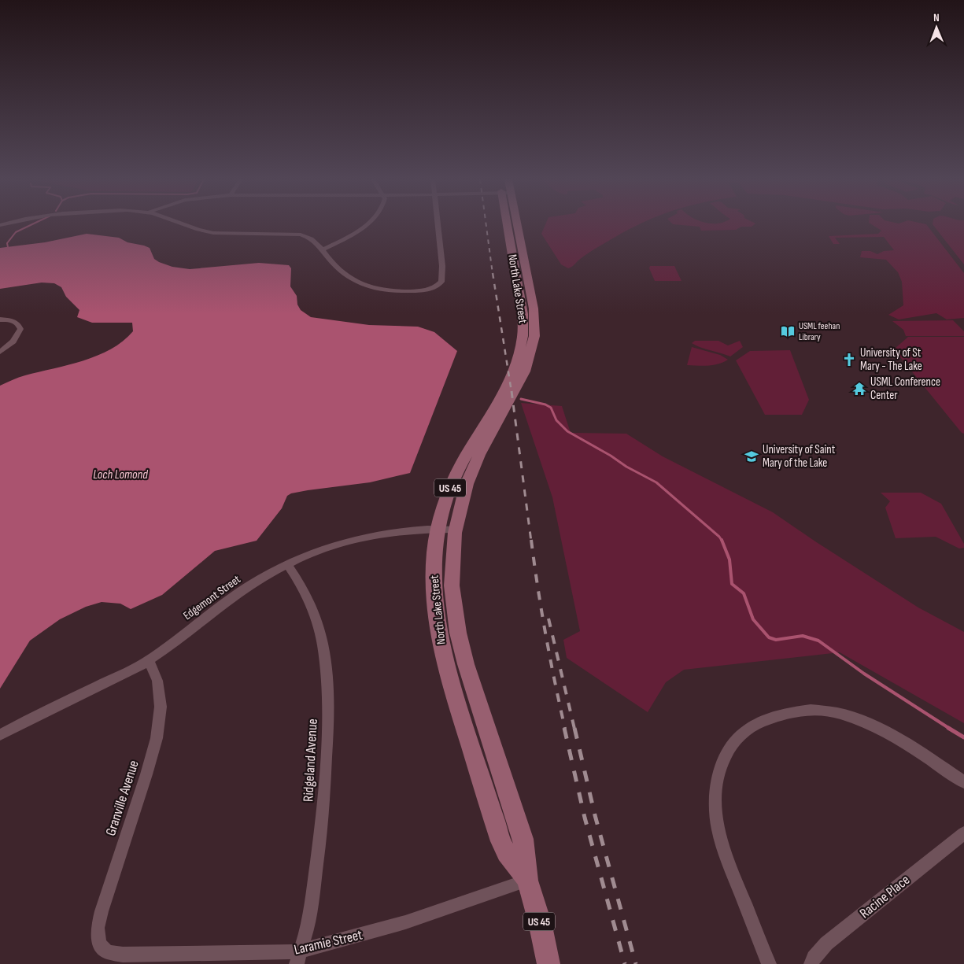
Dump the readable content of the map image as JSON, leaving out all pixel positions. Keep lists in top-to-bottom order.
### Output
{
  "streets": {
    "main road": ["North Lake Street", "US 45"],
    "street": [
      "Edgemont Street",
      "Ridgeland Avenue",
      "Granville Avenue",
      "Racine Place",
      "Laramie Street"
    ]
  },
  "crossings": [
    ["North Lake Street", "Edgemont Street"],
    ["North Lake Street", "Laramie Street"],
    ["Edgemont Street", "Ridgeland Avenue"],
    ["Edgemont Street", "Granville Avenue"],
    ["Ridgeland Avenue", "Laramie Street"],
    ["Granville Avenue", "Laramie Street"]
  ],
  "water": ["Loch Lomond"],
  "places": {
    "library": ["USML feehan Library"],
    "church": ["University of St Mary - The Lake"],
    "temple": ["USML Conference Center"],
    "school or university": ["University of Saint Mary of the Lake"]
  },
  "north": "top"
}
